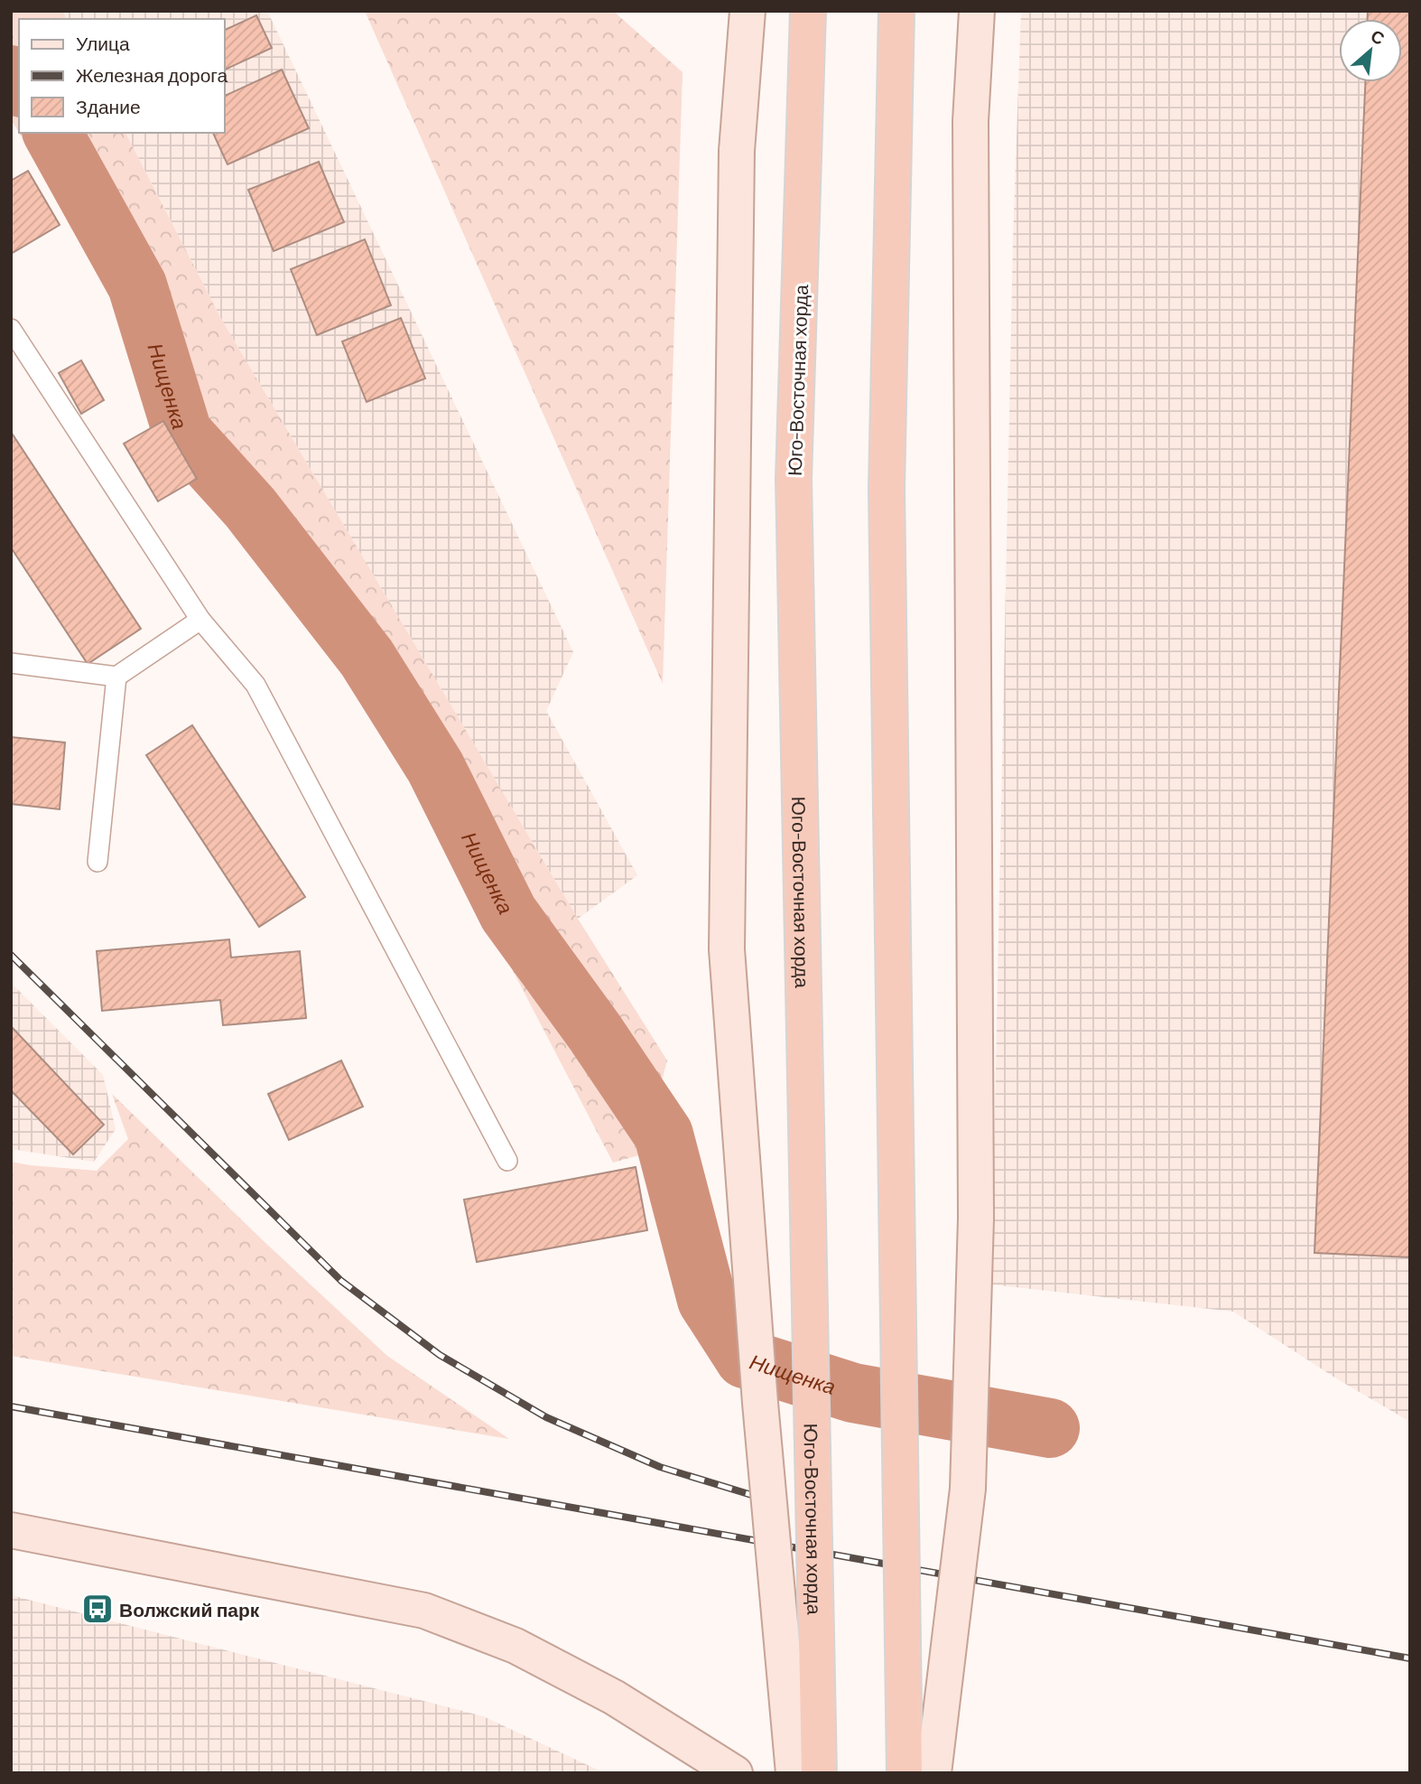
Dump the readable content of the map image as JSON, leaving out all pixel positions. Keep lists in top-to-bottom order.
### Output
{
  "streets": {
    "main road": ["Юго-Восточная хорда"]
  },
  "water": ["Нищенка"],
  "places": {
    "bus stop": ["Волжский парк"]
  },
  "legend": ["Улица", "Железная дорога", "Здание"],
  "north": "top right"
}
